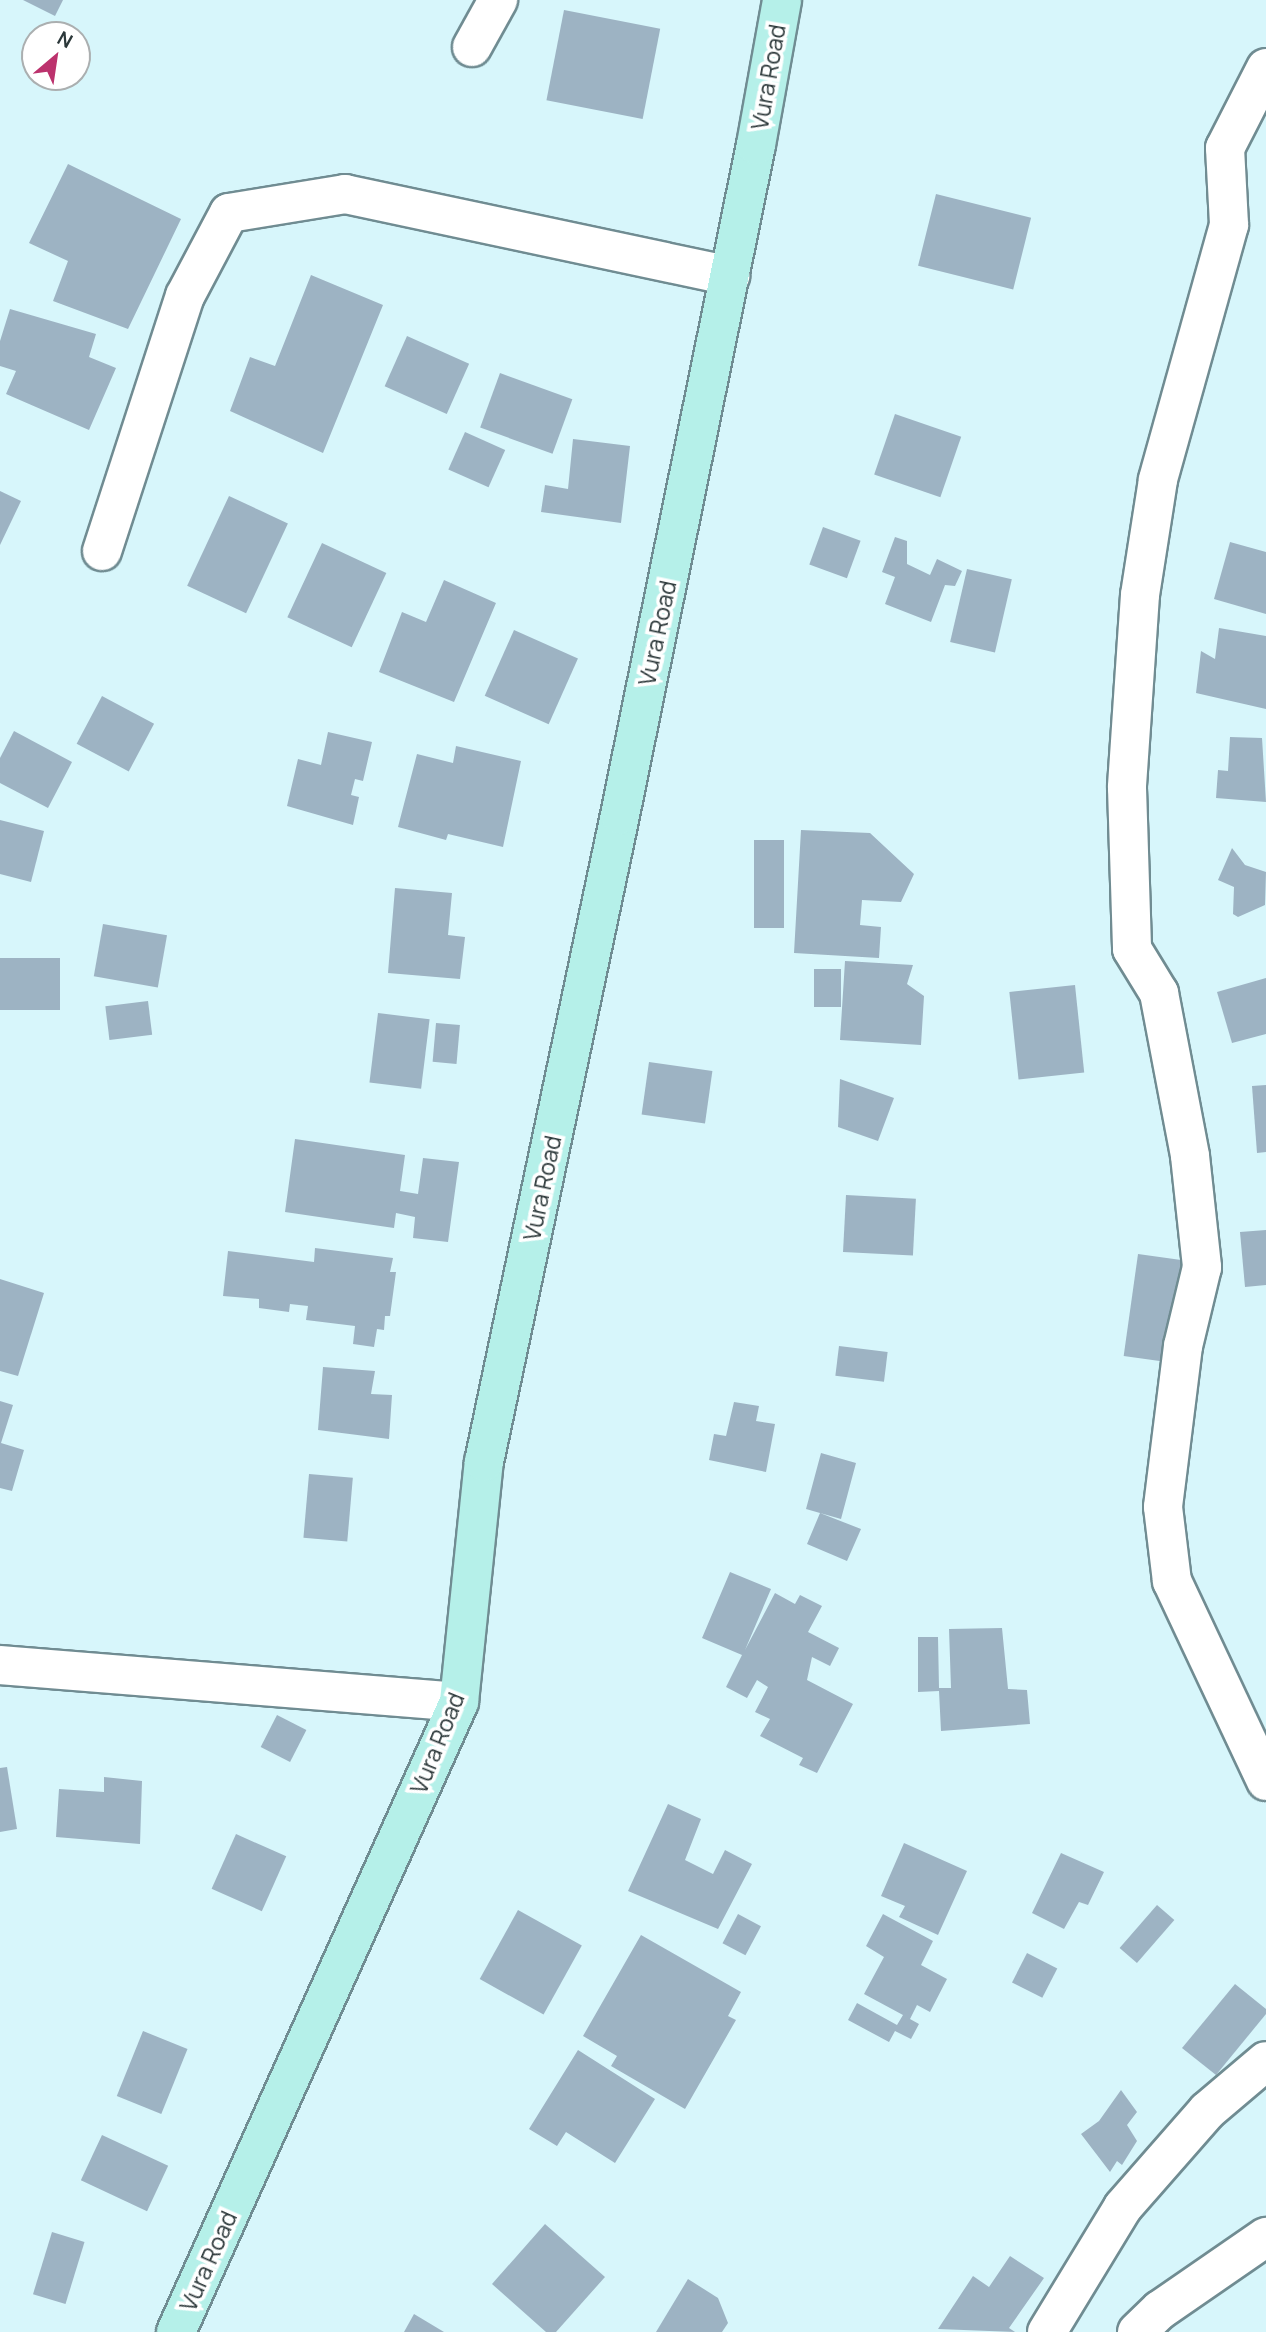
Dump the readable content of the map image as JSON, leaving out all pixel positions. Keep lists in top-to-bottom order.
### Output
{
  "streets": {
    "street": ["Vura Road"]
  },
  "north": "top right"
}
